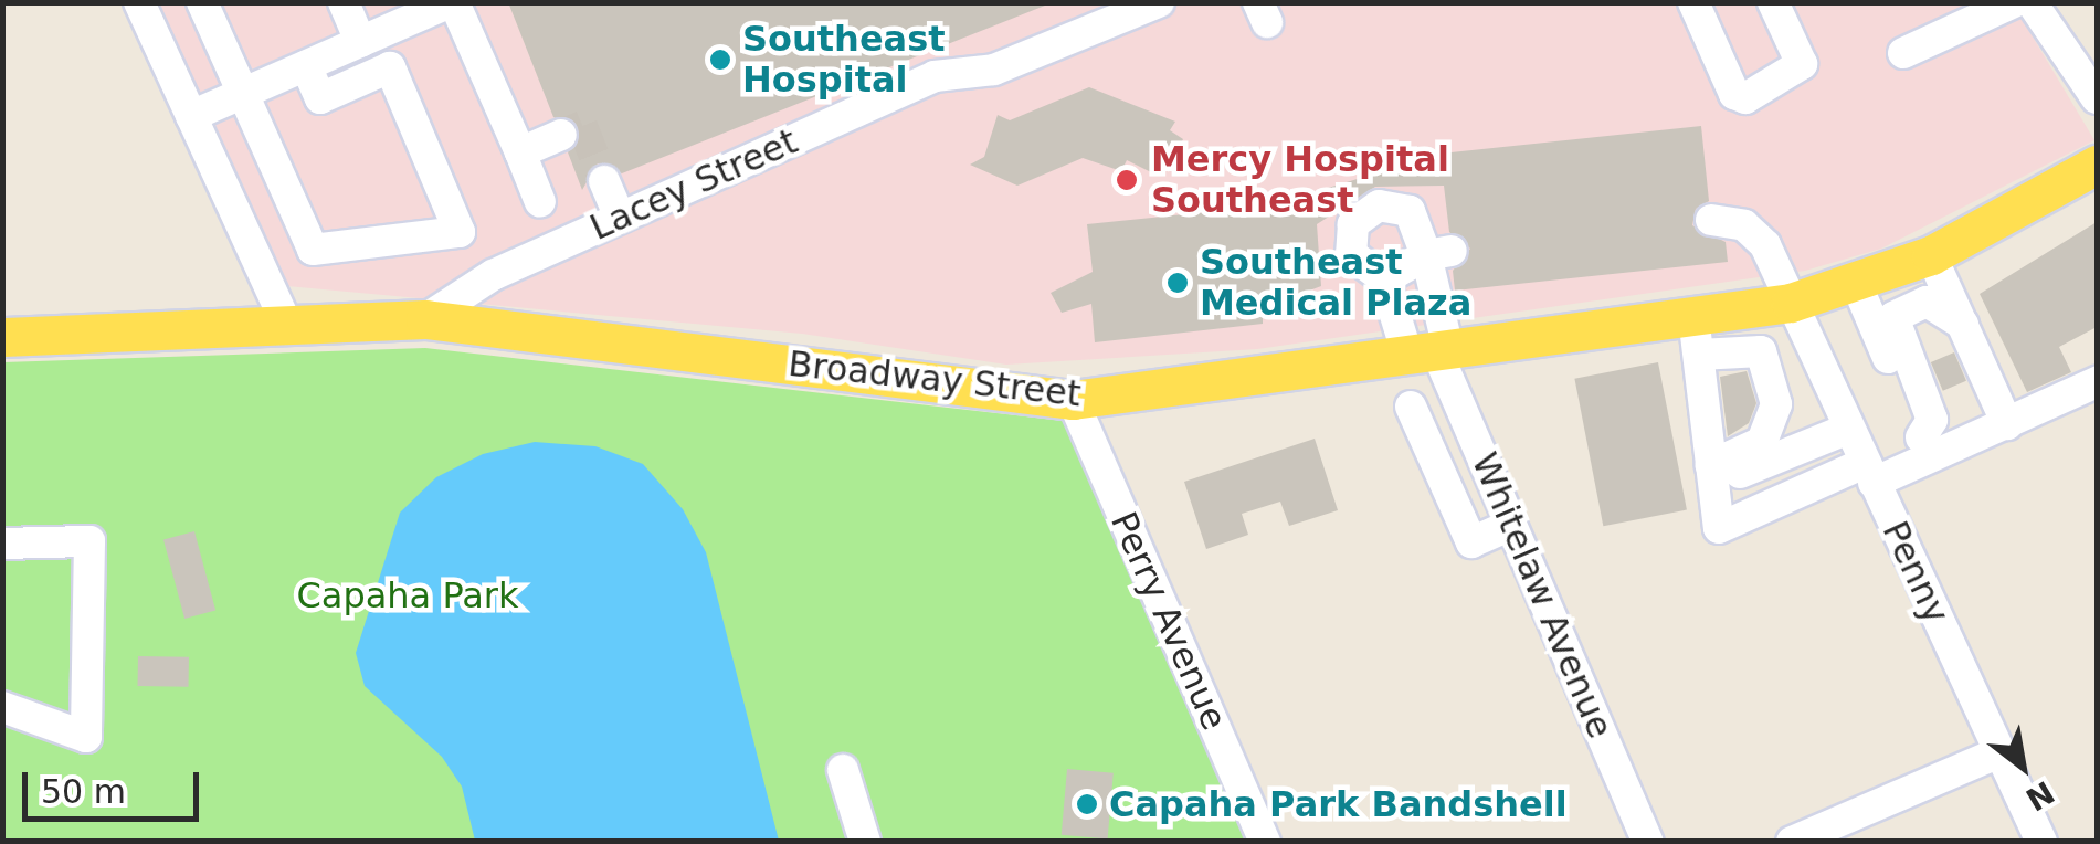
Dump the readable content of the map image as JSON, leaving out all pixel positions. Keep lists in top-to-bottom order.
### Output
{
  "streets": {
    "main road": ["Broadway Street"],
    "street": [
      "Lacey Street",
      "Penny",
      "Whitelaw Avenue",
      "Perry Avenue"
    ]
  },
  "crossings": [
    ["Lacey Street", "Broadway Street"],
    ["Broadway Street", "Penny"],
    ["Broadway Street", "Whitelaw Avenue"],
    ["Broadway Street", "Perry Avenue"]
  ],
  "parks": ["Capaha Park"],
  "places": [
    "Southeast Hospital",
    "Mercy Hospital Southeast",
    "Southeast Medical Plaza",
    "Capaha Park Bandshell"
  ],
  "scale_bar": "50 m",
  "north": "bottom right"
}
